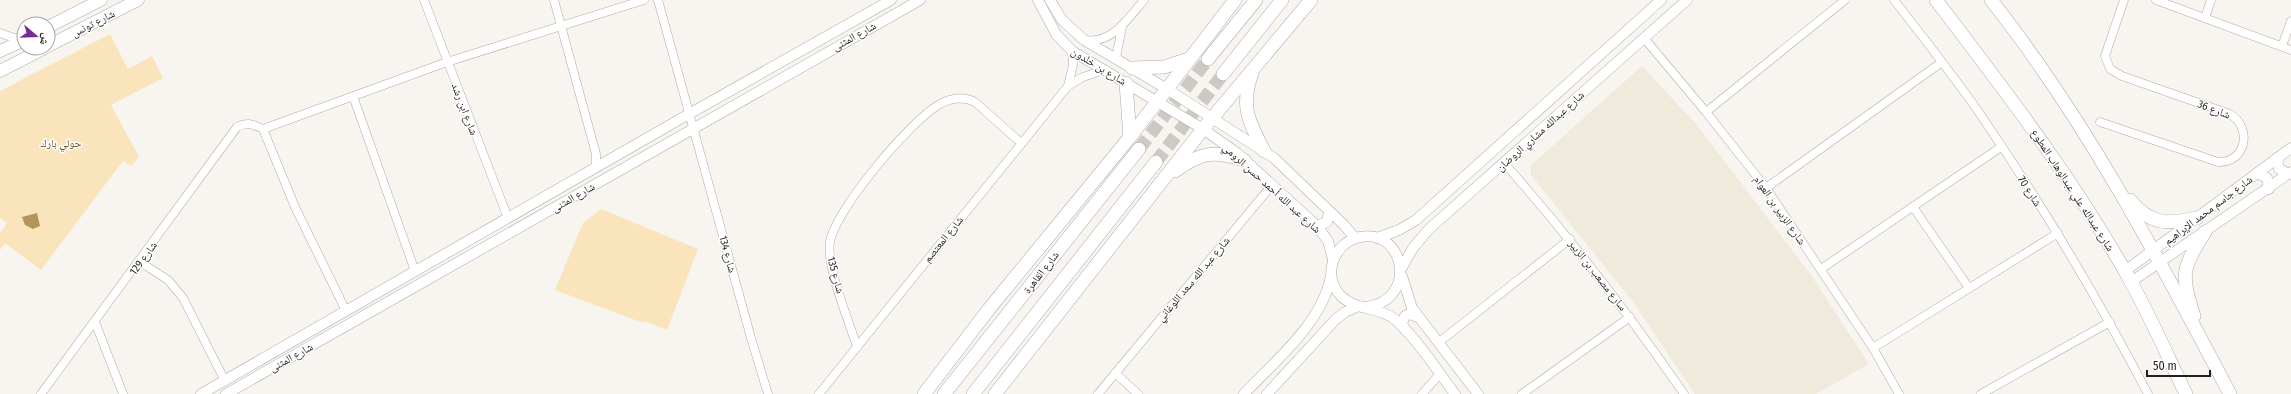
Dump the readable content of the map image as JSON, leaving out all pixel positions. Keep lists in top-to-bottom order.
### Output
{
  "streets": {
    "main road": ["شارع تونس", "شارع عبدالله علي عبدالوهاب المطوع", "شارع القاهرة"],
    "street": [
      "شارع المثنى",
      "شارع بن خلدون",
      "شارع ابن رشد",
      "شارع 36",
      "شارع عبدالله مشاري الروضان",
      "شارع عبد الله أحمد حسن الرومي",
      "شارع 70",
      "شارع الزبير بن العوام",
      "شارع جاسم محمد الإبراهيم",
      "شارع المعتصم",
      "شارع 134",
      "شارع 129",
      "شارع 135",
      "سارع مصعب بن الزبير",
      "شارع عبد الله سعد اللوغاني"
    ]
  },
  "crossings": [
    ["شارع المثنى", "شارع ابن رشد"],
    ["شارع المثنى", "شارع 134"],
    ["شارع بن خلدون", "شارع عبد الله أحمد حسن الرومي"],
    ["شارع بن خلدون", "شارع المعتصم"],
    ["شارع عبدالله مشاري الروضان", "شارع عبد الله أحمد حسن الرومي"],
    ["شارع عبدالله مشاري الروضان", "شارع الزبير بن العوام"],
    ["شارع عبدالله مشاري الروضان", "سارع مصعب بن الزبير"],
    ["شارع عبد الله أحمد حسن الرومي", "شارع عبد الله سعد اللوغاني"],
    ["شارع عبدالله علي عبدالوهاب المطوع", "شارع جاسم محمد الإبراهيم"],
    ["شارع المعتصم", "شارع 135"]
  ],
  "parks": ["حولي بارك"],
  "scale_bar": "50 m",
  "north": "right"
}
